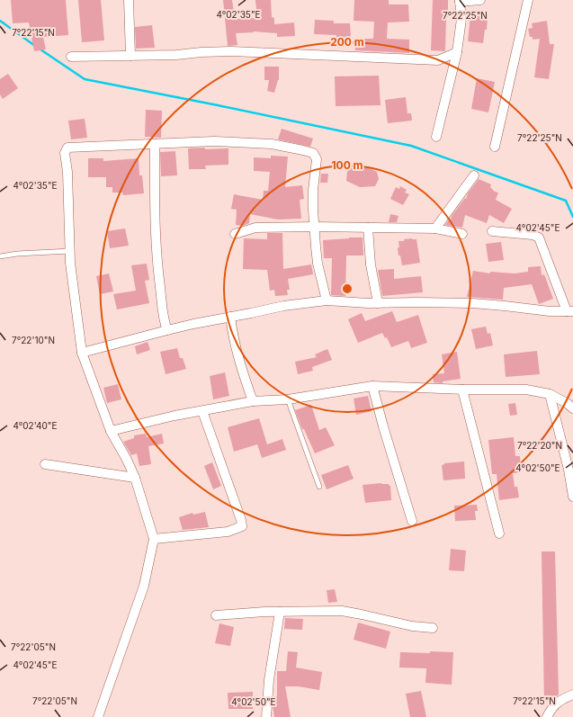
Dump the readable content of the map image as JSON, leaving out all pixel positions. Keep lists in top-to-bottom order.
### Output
{
  "coordinates": [
    "4°02'35\"E",
    "7°22'25\"N",
    "7°22'15\"N",
    "4°02'45\"E",
    "7°22'10\"N",
    "4°02'40\"E",
    "7°22'20\"N",
    "4°02'50\"E",
    "7°22'05\"N"
  ],
  "rings": ["200 m", "100 m"]
}
